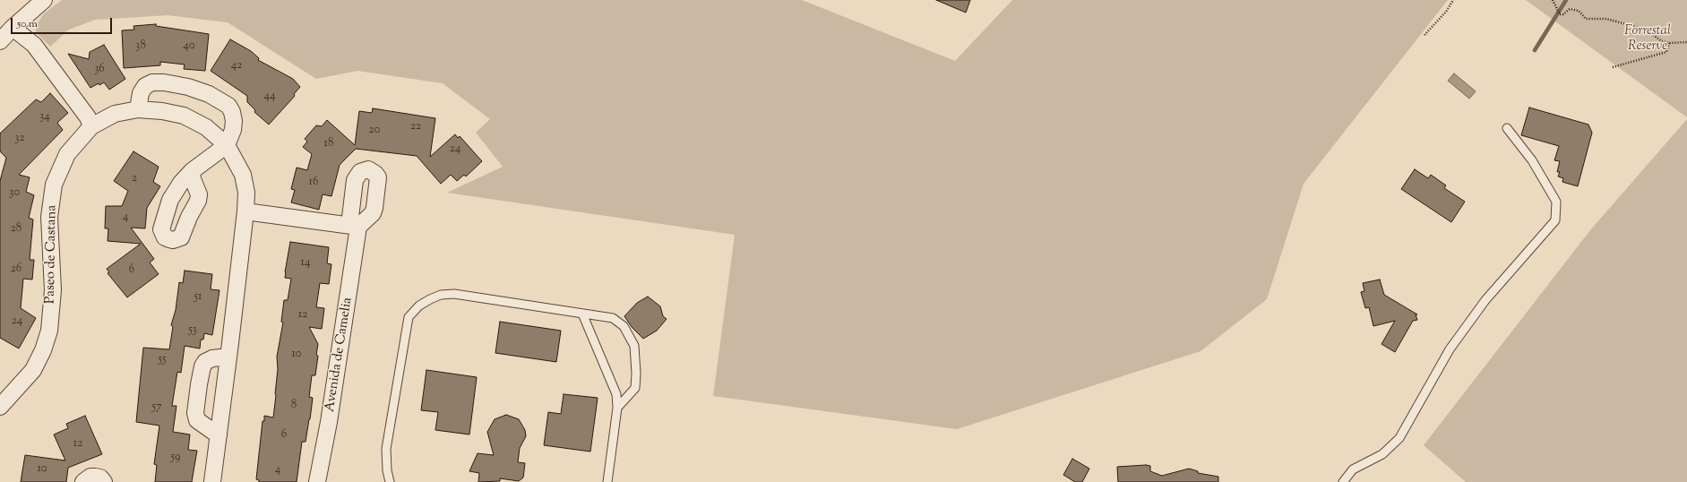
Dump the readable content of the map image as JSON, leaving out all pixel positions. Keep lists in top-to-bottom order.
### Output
{
  "streets": {
    "street": ["Paseo de Castana", "Avenida de Camelia"]
  },
  "crossings": [
    ["Paseo de Castana", "Avenida de Camelia"]
  ],
  "parks": ["Forrestal Reserve"],
  "house_numbers": [
    "38",
    "40",
    "42",
    "36",
    "44",
    "34",
    "22",
    "20",
    "32",
    "18",
    "24",
    "2",
    "16",
    "30",
    "4",
    "28",
    "14",
    "26",
    "6",
    "51",
    "12",
    "24",
    "53",
    "10",
    "55",
    "8",
    "57",
    "6",
    "12",
    "59",
    "10",
    "4"
  ],
  "scale_bar": "50 m"
}
